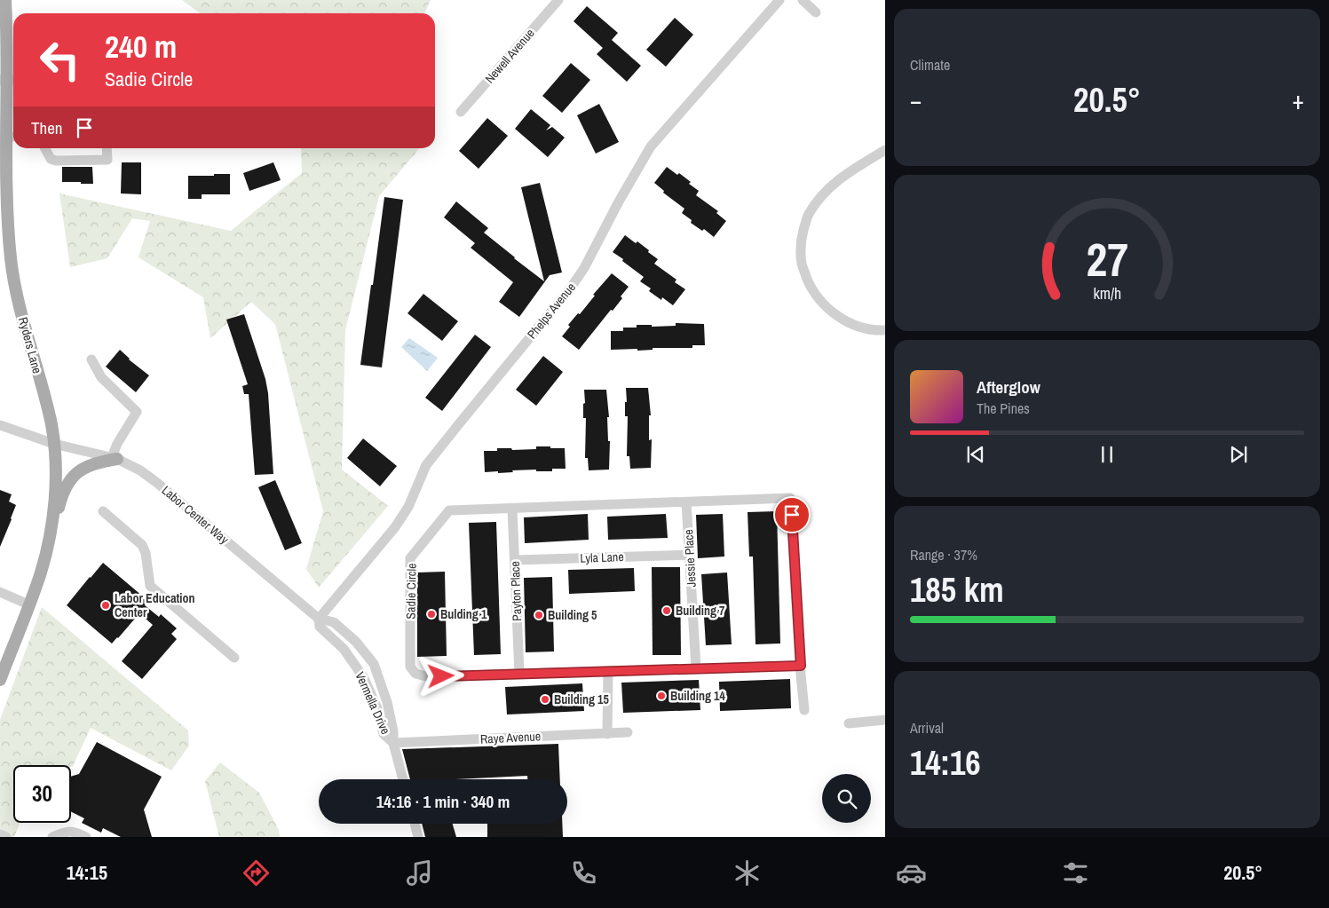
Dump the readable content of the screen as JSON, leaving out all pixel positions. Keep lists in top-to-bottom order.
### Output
{
  "streets": {
    "main road": ["Ryders Lane"],
    "street": [
      "Newell Avenue",
      "Phelps Avenue",
      "Labor Center Way",
      "Lyla Lane",
      "Jessie Place",
      "Sadie Circle",
      "Payton Place",
      "Vermella Drive",
      "Raye Avenue"
    ]
  },
  "crossings": [
    ["Phelps Avenue", "Labor Center Way"],
    ["Phelps Avenue", "Vermella Drive"],
    ["Ryders Lane", "Labor Center Way"],
    ["Labor Center Way", "Vermella Drive"],
    ["Lyla Lane", "Jessie Place"],
    ["Lyla Lane", "Payton Place"],
    ["Jessie Place", "Sadie Circle"],
    ["Sadie Circle", "Payton Place"],
    ["Vermella Drive", "Raye Avenue"]
  ],
  "places": [
    "Labor Education Center",
    "Building 7",
    "Bulding 1",
    "Building 5",
    "Building 14",
    "Building 15"
  ],
  "page": {
    "tile": [
      "Climate",
      ["Range · 37%", "185 km"],
      ["Arrival", "14:16"]
    ],
    "turn": ["240 m", "Sadie Circle"],
    "heat": ["−", "20.5°", "+"],
    "then": "Then",
    "song": ["Afterglow", "The Pines"],
    "limit": "30",
    "trip": "14:16 · 1 min · 340 m",
    "tabs": ["14:15", "20.5°"],
    "gauge": ["27", "km/h"]
  }
}
